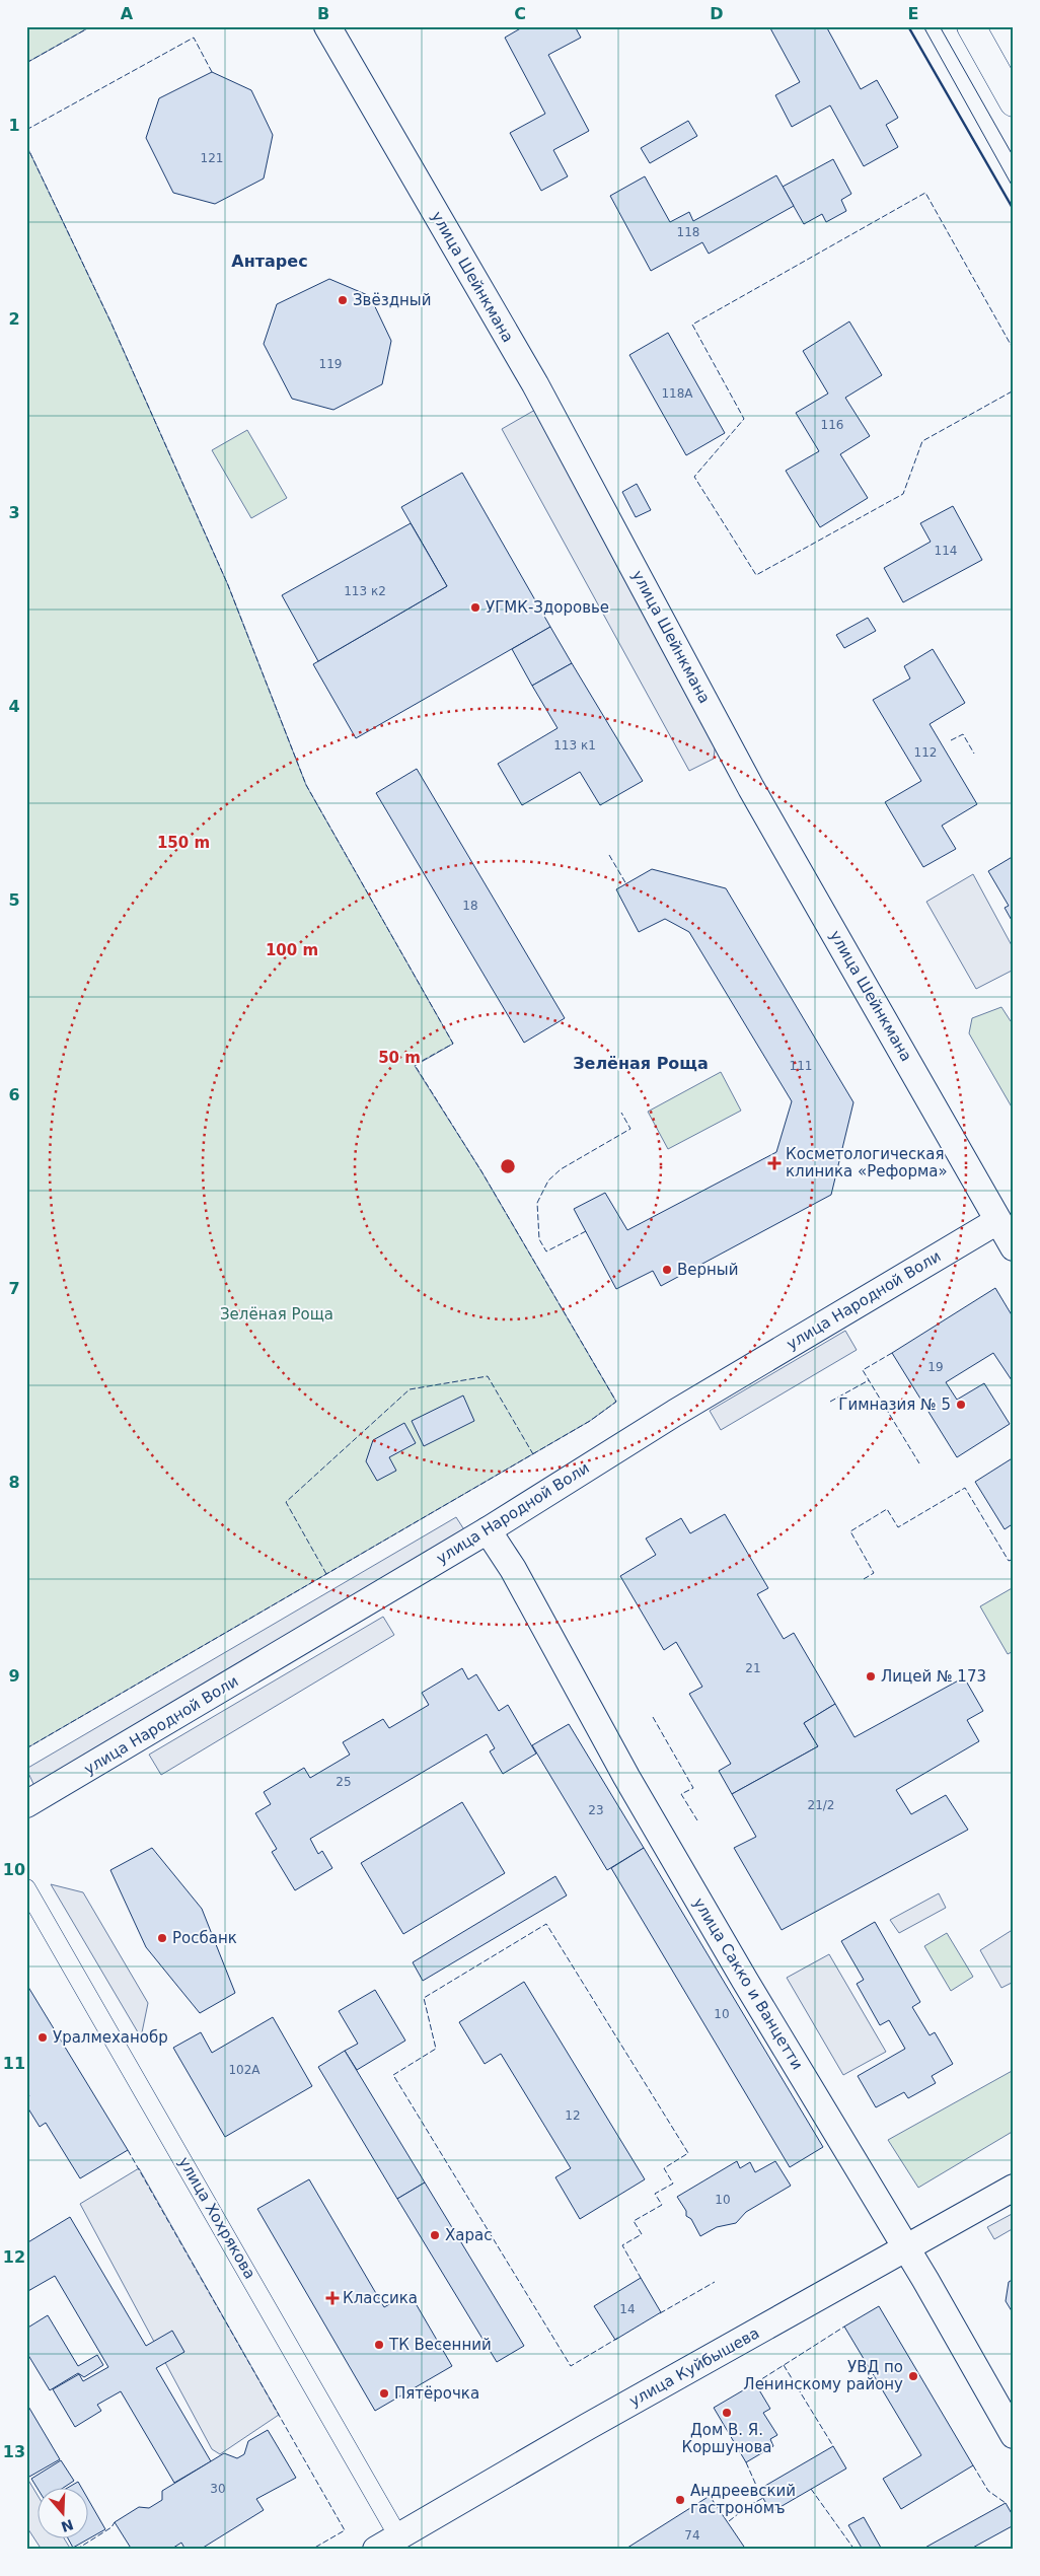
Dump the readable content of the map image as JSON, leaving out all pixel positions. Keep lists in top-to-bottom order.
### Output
{
  "streets": {
    "street": [
      "улица Шейнкмана",
      "улица Народной Воли",
      "улица Сакко и Ванцетти",
      "улица Хохрякова",
      "улица Куйбышева"
    ]
  },
  "crossings": [
    ["улица Шейнкмана", "улица Народной Воли"],
    ["улица Народной Воли", "улица Сакко и Ванцетти"],
    ["улица Сакко и Ванцетти", "улица Куйбышева"],
    ["улица Хохрякова", "улица Куйбышева"]
  ],
  "districts": ["Антарес", "Зелёная Роща"],
  "parks": ["Зелёная Роща"],
  "places": {
    "other": [
      "Звёздный",
      "УГМК-Здоровье",
      "Верный",
      "Гимназия № 5",
      "Лицей № 173",
      "Росбанк",
      "Уралмеханобр",
      "Харас",
      "ТК Весенний",
      "УВД по Ленинскому району",
      "Пятёрочка",
      "Дом В. Я. Коршунова",
      "Андреевский гастрономъ"
    ],
    "health": ["Косметологическая клиника «Реформа»", "Классика"]
  },
  "house_numbers": [
    "121",
    "118",
    "119",
    "118А",
    "116",
    "114",
    "113 к2",
    "113 к1",
    "112",
    "18",
    "111",
    "19",
    "21",
    "25",
    "21/2",
    "23",
    "10",
    "102А",
    "12",
    "10",
    "14",
    "30",
    "74"
  ],
  "north": "bottom",
  "grid": {
    "columns": [
      "A",
      "B",
      "C",
      "D",
      "E"
    ],
    "rows": [
      "1",
      "2",
      "3",
      "4",
      "5",
      "6",
      "7",
      "8",
      "9",
      "10",
      "11",
      "12",
      "13"
    ]
  },
  "rings": ["150 m", "100 m", "50 m"]
}
